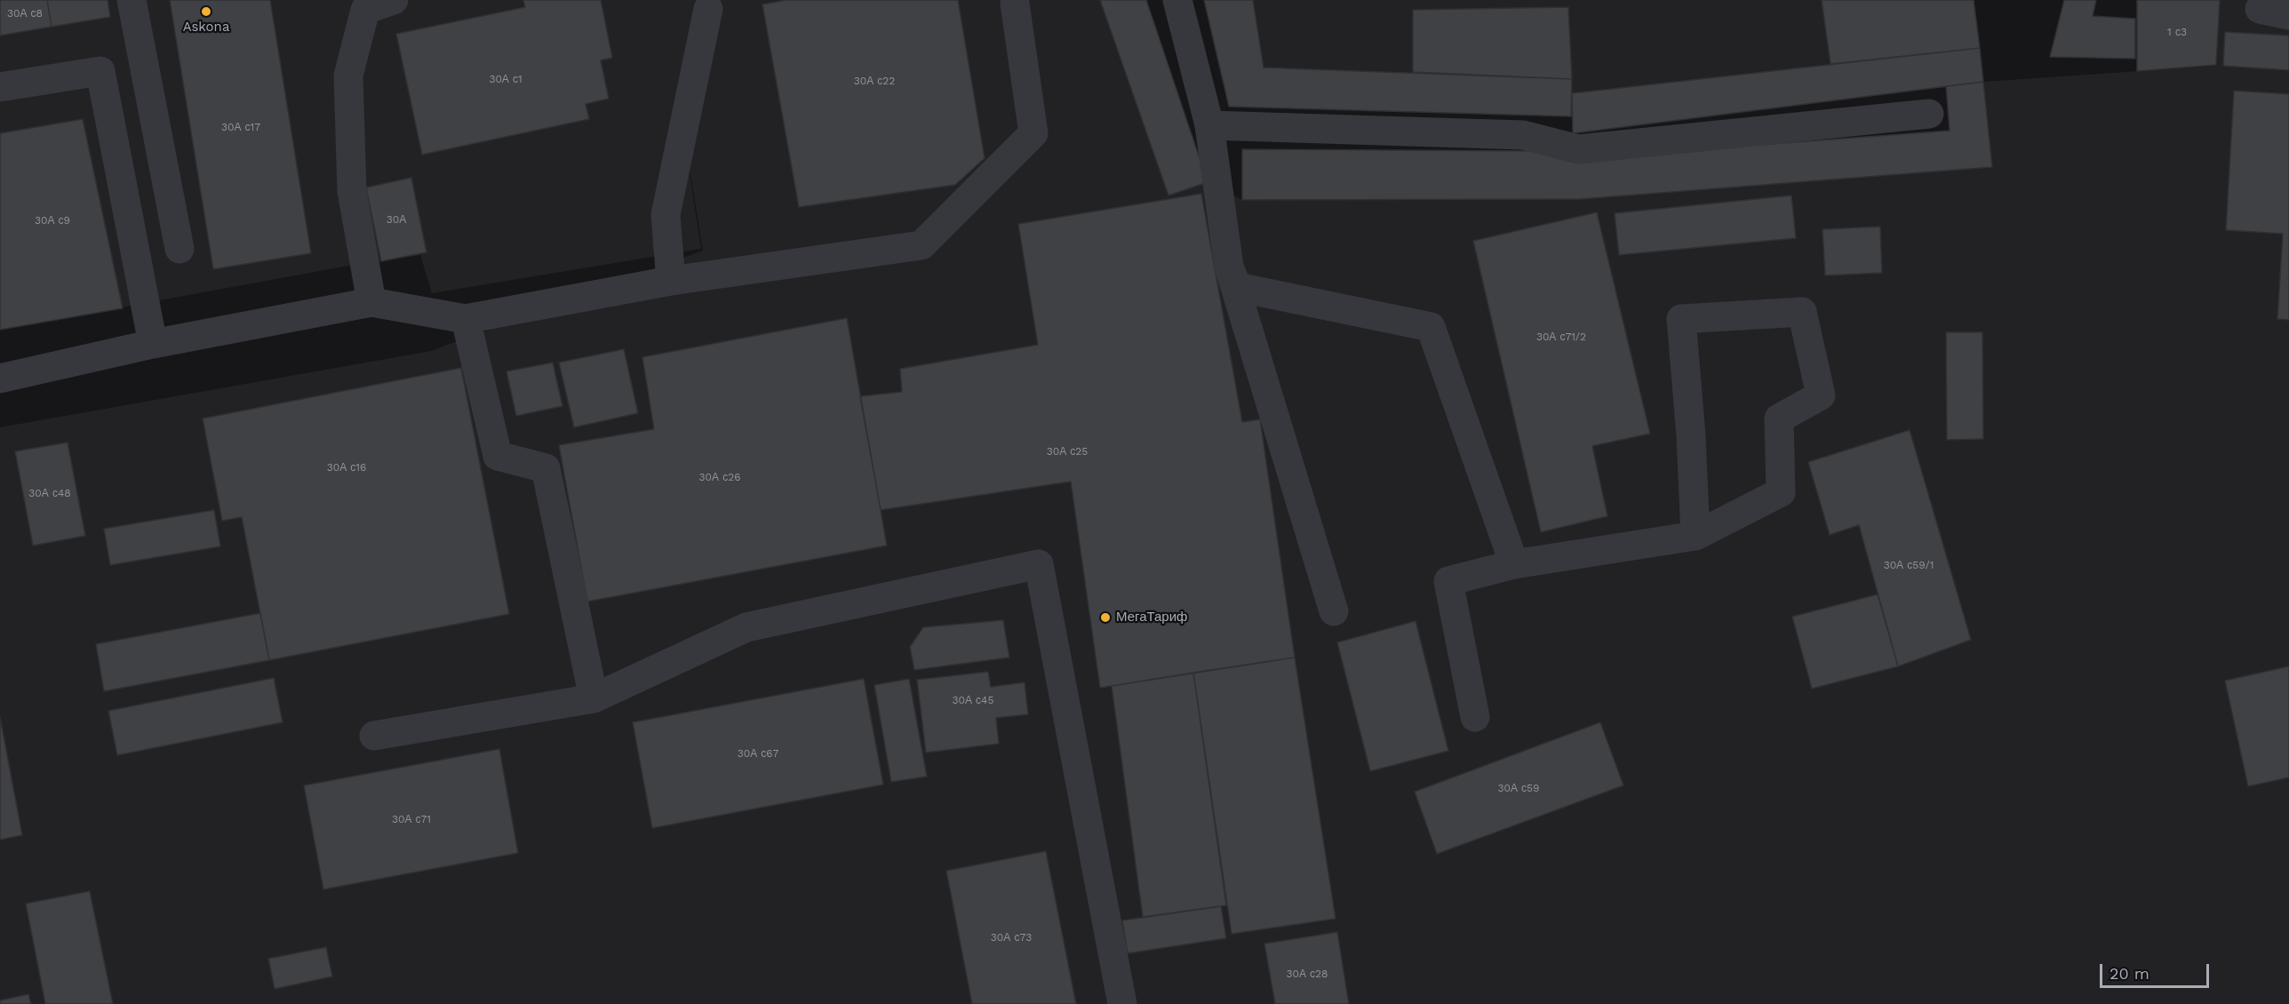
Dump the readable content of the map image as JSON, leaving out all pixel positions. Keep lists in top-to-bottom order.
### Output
{
  "places": ["Askona", "МегаТариф"],
  "house_numbers": [
    "30А с8",
    "1 с3",
    "30А с1",
    "30А с22",
    "30А с17",
    "30А",
    "30А с9",
    "30А с71/2",
    "30А с25",
    "30А с16",
    "30А с26",
    "30А с48",
    "30А с59/1",
    "30А с45",
    "30А с67",
    "30А с59",
    "30А с71",
    "30А с73",
    "30А с28"
  ],
  "scale_bar": "20 m"
}
